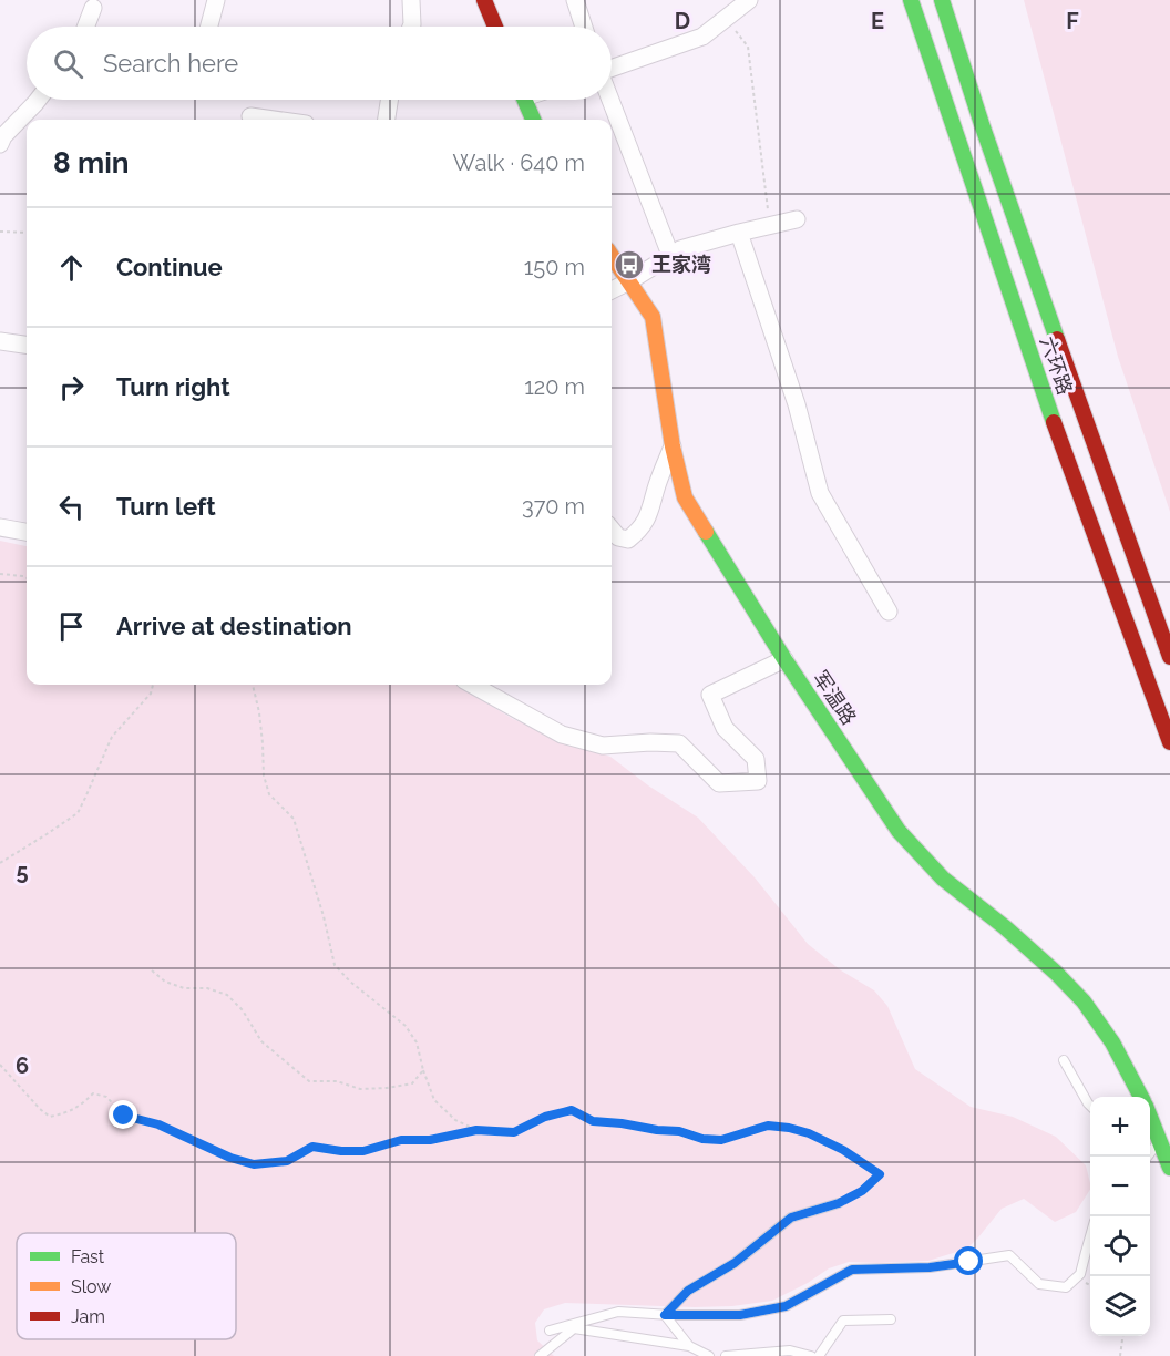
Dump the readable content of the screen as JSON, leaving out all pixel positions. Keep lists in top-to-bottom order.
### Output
{
  "streets": {
    "main road": ["六环路", "军温路"]
  },
  "places": {
    "bus stop": ["王家湾"]
  },
  "legend": ["Fast", "Slow", "Jam"],
  "page": {
    "search": "Search here",
    "heading": ["8 min", "Walk · 640 m"],
    "list": [
      ["Continue", "150 m"],
      ["Turn right", "120 m"],
      ["Turn left", "370 m"],
      "Arrive at destination"
    ],
    "map_buttons": ["+", "−"]
  },
  "grid": {
    "columns": ["D", "E", "F"],
    "rows": ["5", "6"]
  }
}
